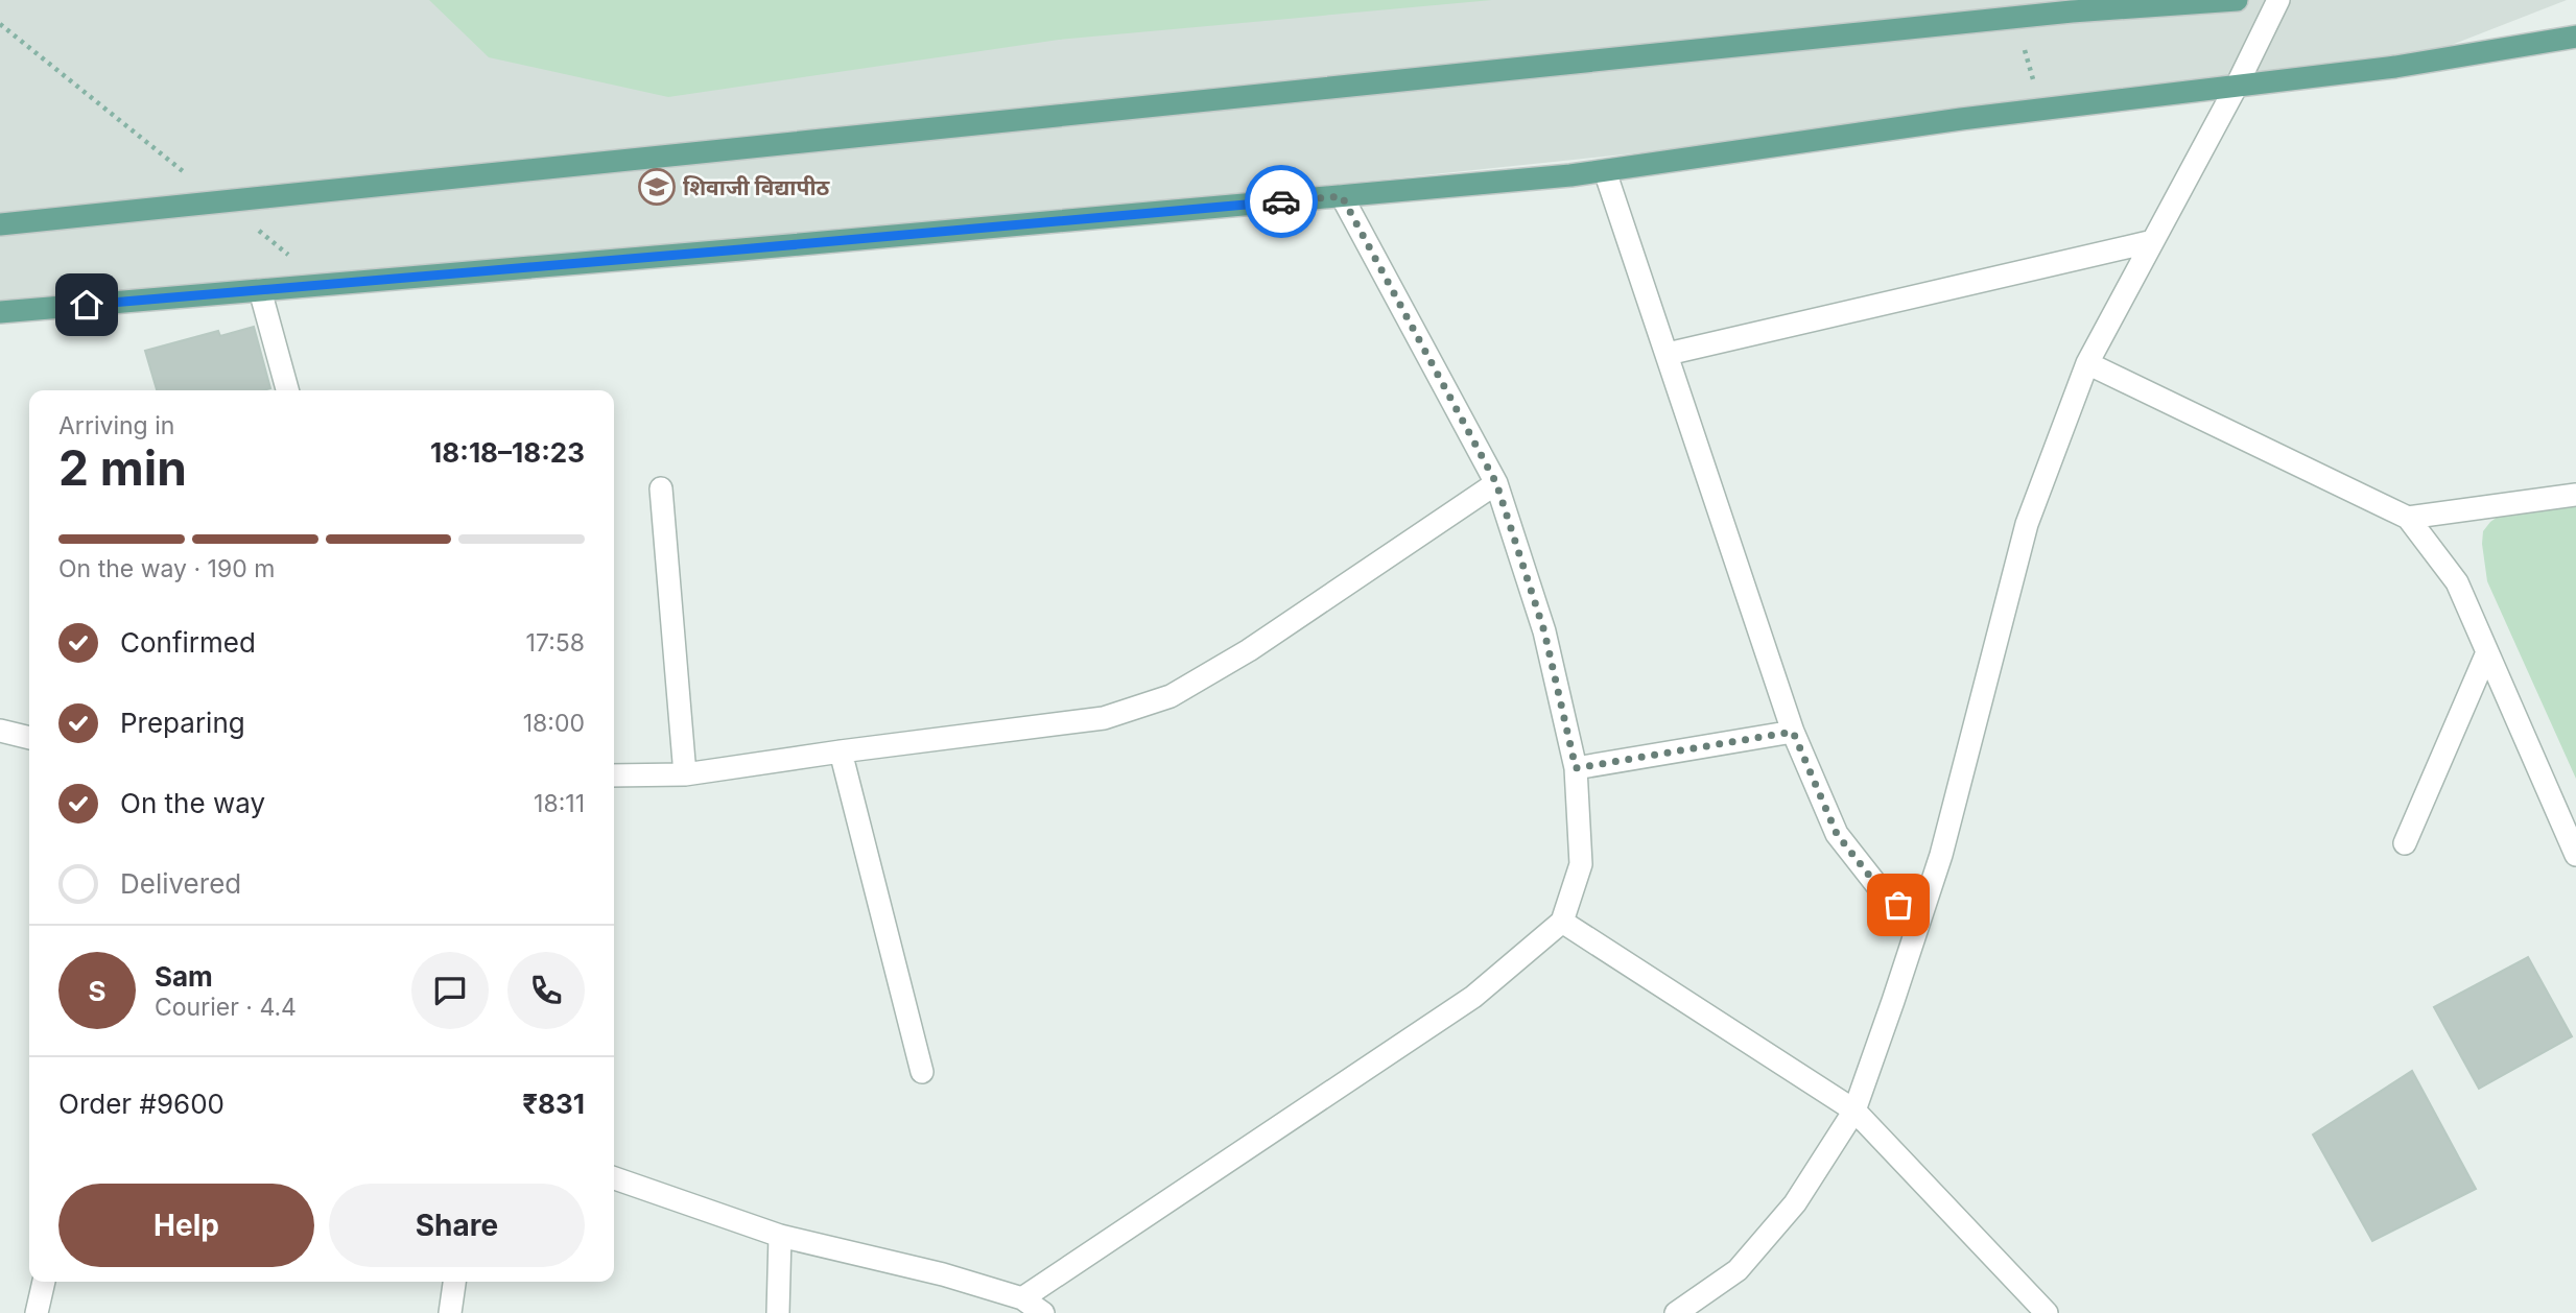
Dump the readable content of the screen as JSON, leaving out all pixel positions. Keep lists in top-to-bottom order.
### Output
{
  "places": {
    "school or university": ["शिवाजी विद्यापीठ"]
  },
  "page": {
    "heading": ["2 min", "Arriving in", "18:18–18:23"],
    "panel": [
      "Sam",
      "Courier · 4.4",
      "Order #9600",
      "₹831"
    ],
    "bar": "On the way · 190 m",
    "list": [
      ["Confirmed", "17:58"],
      ["Preparing", "18:00"],
      ["On the way", "18:11"],
      "Delivered"
    ],
    "round": "S",
    "buttons": ["Help", "Share"]
  }
}
